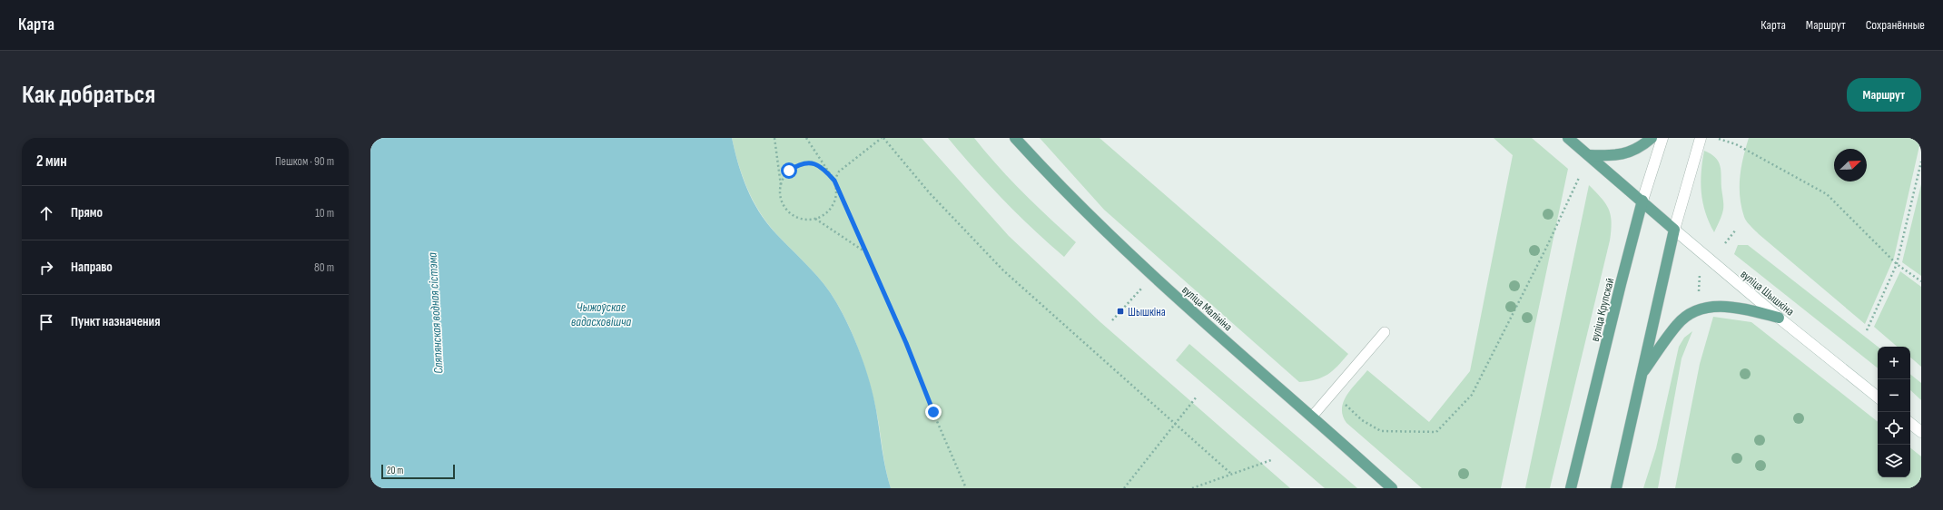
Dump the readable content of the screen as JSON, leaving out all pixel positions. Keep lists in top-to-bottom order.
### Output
{
  "streets": {
    "main road": ["вуліца Шышкіна", "вуліца Малініна", "вуліца Крупскай"]
  },
  "crossings": [
    ["вуліца Шышкіна", "вуліца Крупскай"]
  ],
  "water": ["Чыжоўскае вадасховішча", "Сляпянская водная сістэма"],
  "places": {
    "transit": ["Шышкіна"]
  },
  "scale_bar": "20 m",
  "north": "top right",
  "page": {
    "header": "Карта",
    "nav": ["Карта", "Маршрут", "Сохранённые"],
    "buttons": "Маршрут",
    "title": "Как добраться",
    "heading": ["2 мин", "Пешком · 90 m"],
    "list": [
      ["Прямо", "10 m"],
      ["Направо", "80 m"],
      "Пункт назначения"
    ],
    "map_buttons": ["+", "−"],
    "scale": "20 m"
  }
}
